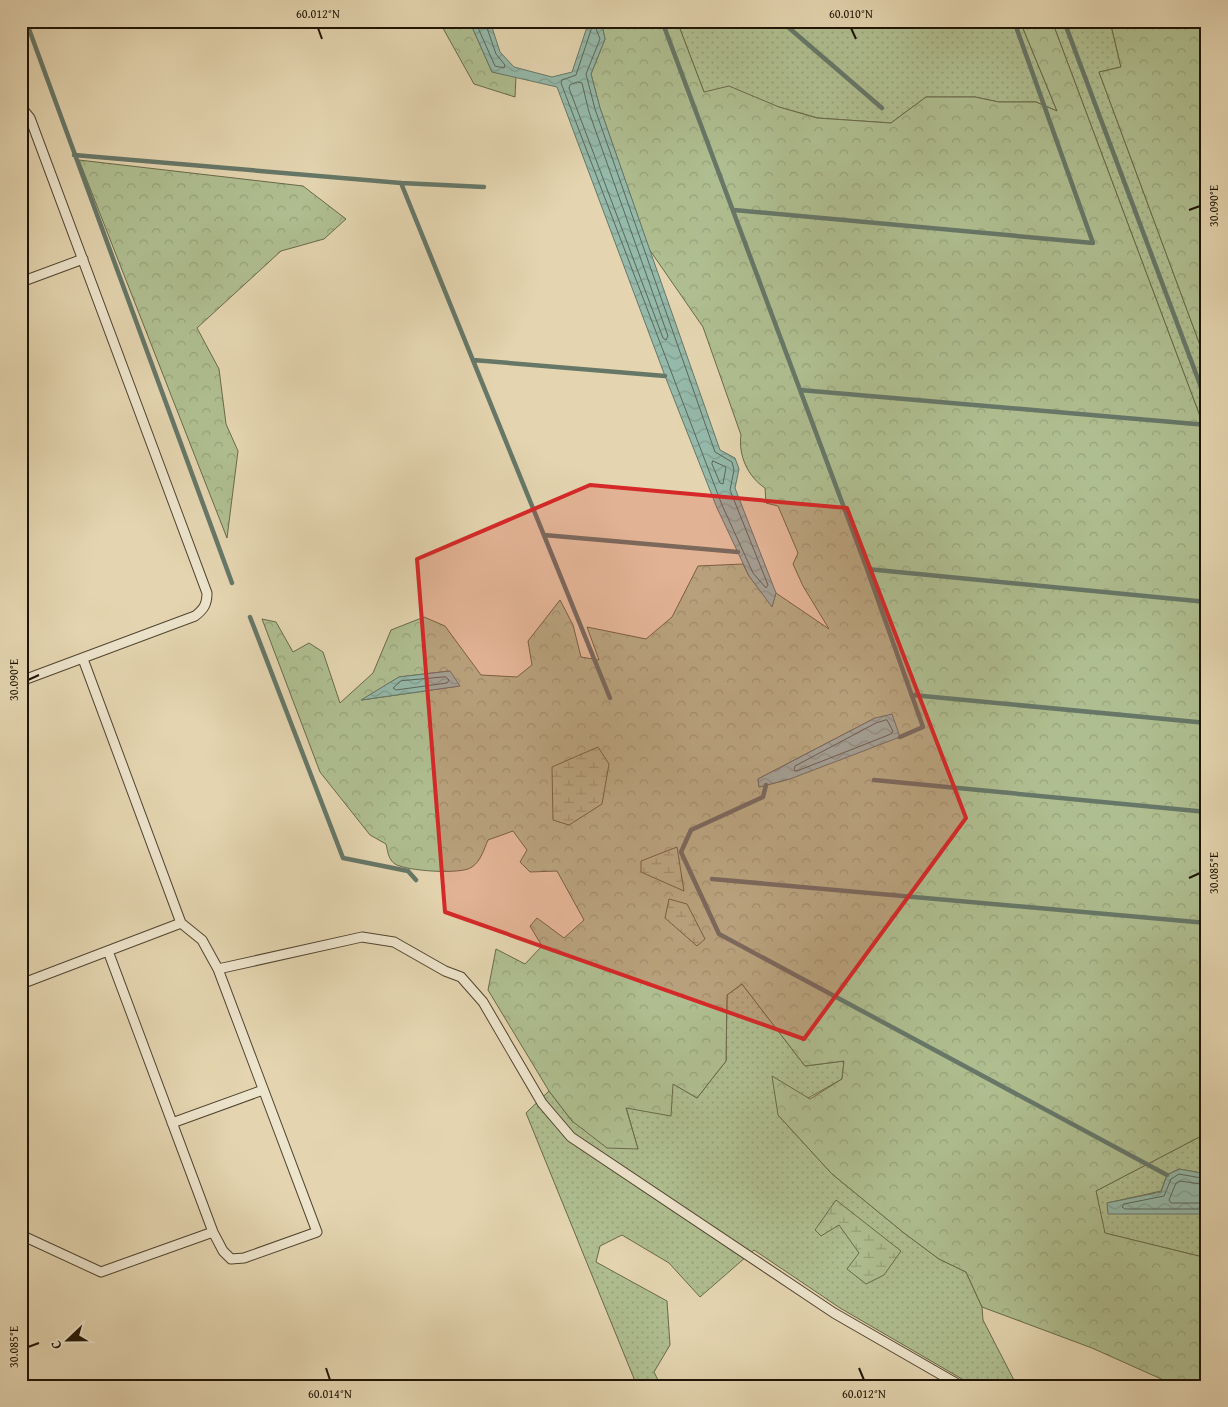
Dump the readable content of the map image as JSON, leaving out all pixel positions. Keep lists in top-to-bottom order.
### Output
{
  "north": "left",
  "coordinates": [
    "60.012°N",
    "60.010°N",
    "30.090°E",
    "30.085°E",
    "60.014°N"
  ]
}
